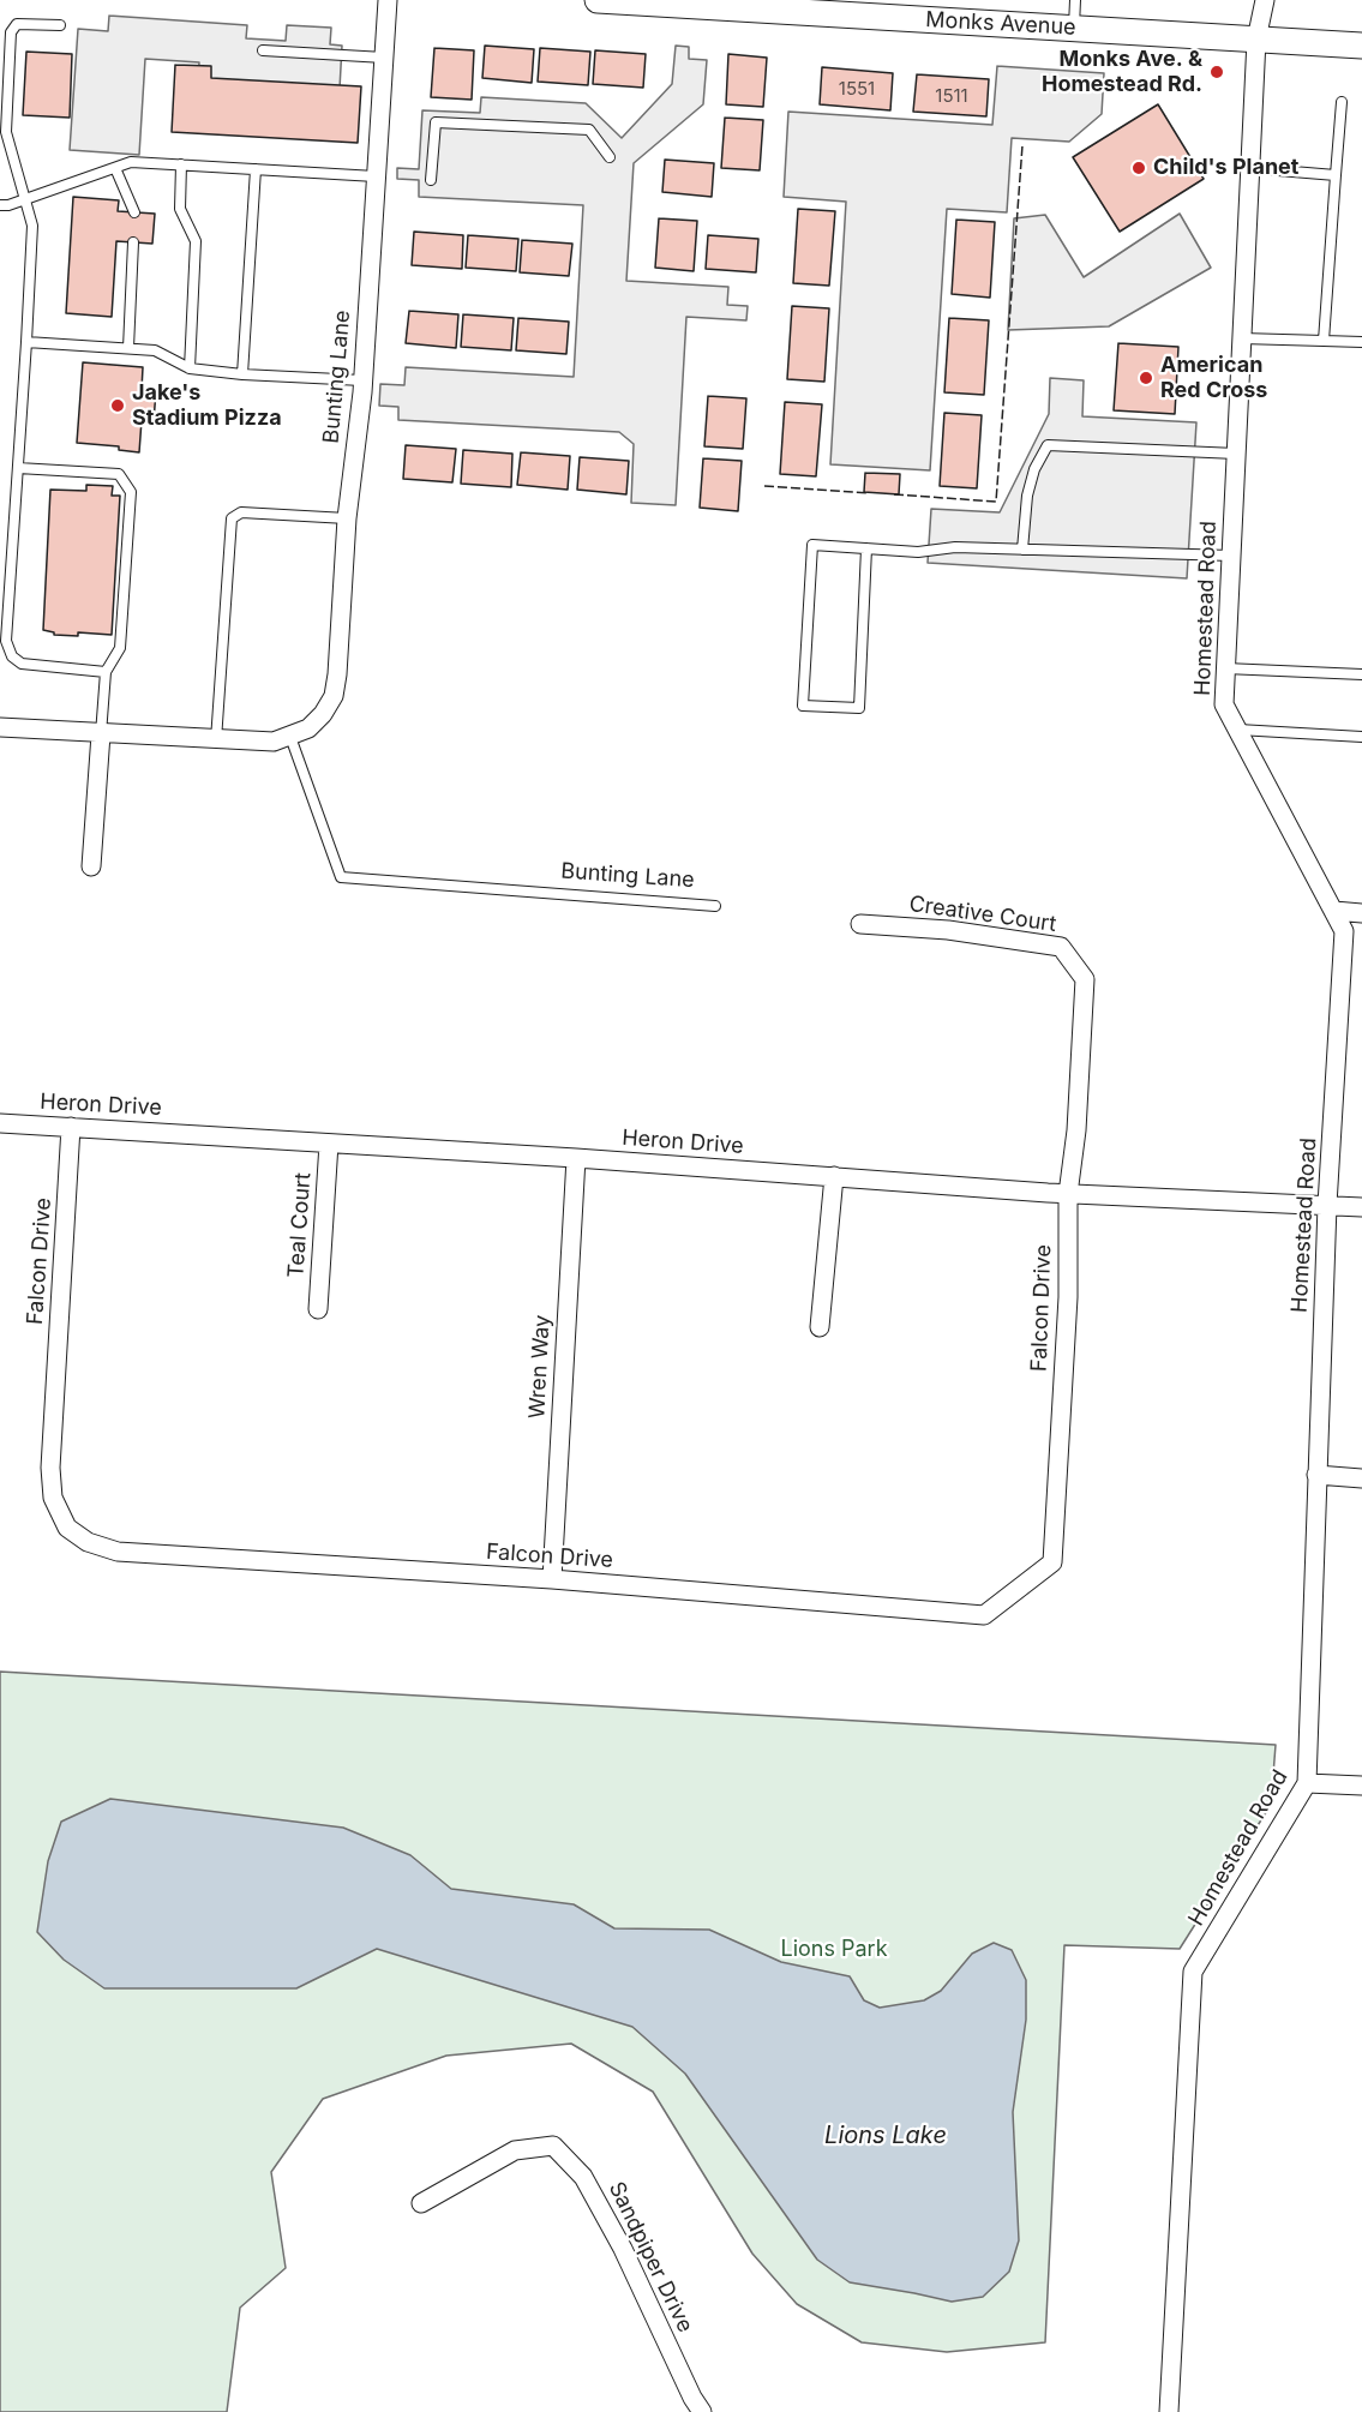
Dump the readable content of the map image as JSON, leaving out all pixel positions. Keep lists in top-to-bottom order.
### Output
{
  "streets": {
    "street": [
      "Monks Avenue",
      "Bunting Lane",
      "Homestead Road",
      "Creative Court",
      "Heron Drive",
      "Teal Court",
      "Falcon Drive",
      "Wren Way",
      "Sandpiper Drive"
    ]
  },
  "crossings": [
    ["Monks Avenue", "Homestead Road"],
    ["Homestead Road", "Heron Drive"],
    ["Creative Court", "Heron Drive"],
    ["Creative Court", "Falcon Drive"],
    ["Heron Drive", "Teal Court"],
    ["Heron Drive", "Falcon Drive"],
    ["Heron Drive", "Wren Way"],
    ["Falcon Drive", "Wren Way"]
  ],
  "water": ["Lions Lake"],
  "parks": ["Lions Park"],
  "places": [
    "Monks Ave. & Homestead Rd.",
    "Child's Planet",
    "American Red Cross",
    "Jake's Stadium Pizza"
  ],
  "house_numbers": ["1551", "1511"]
}
